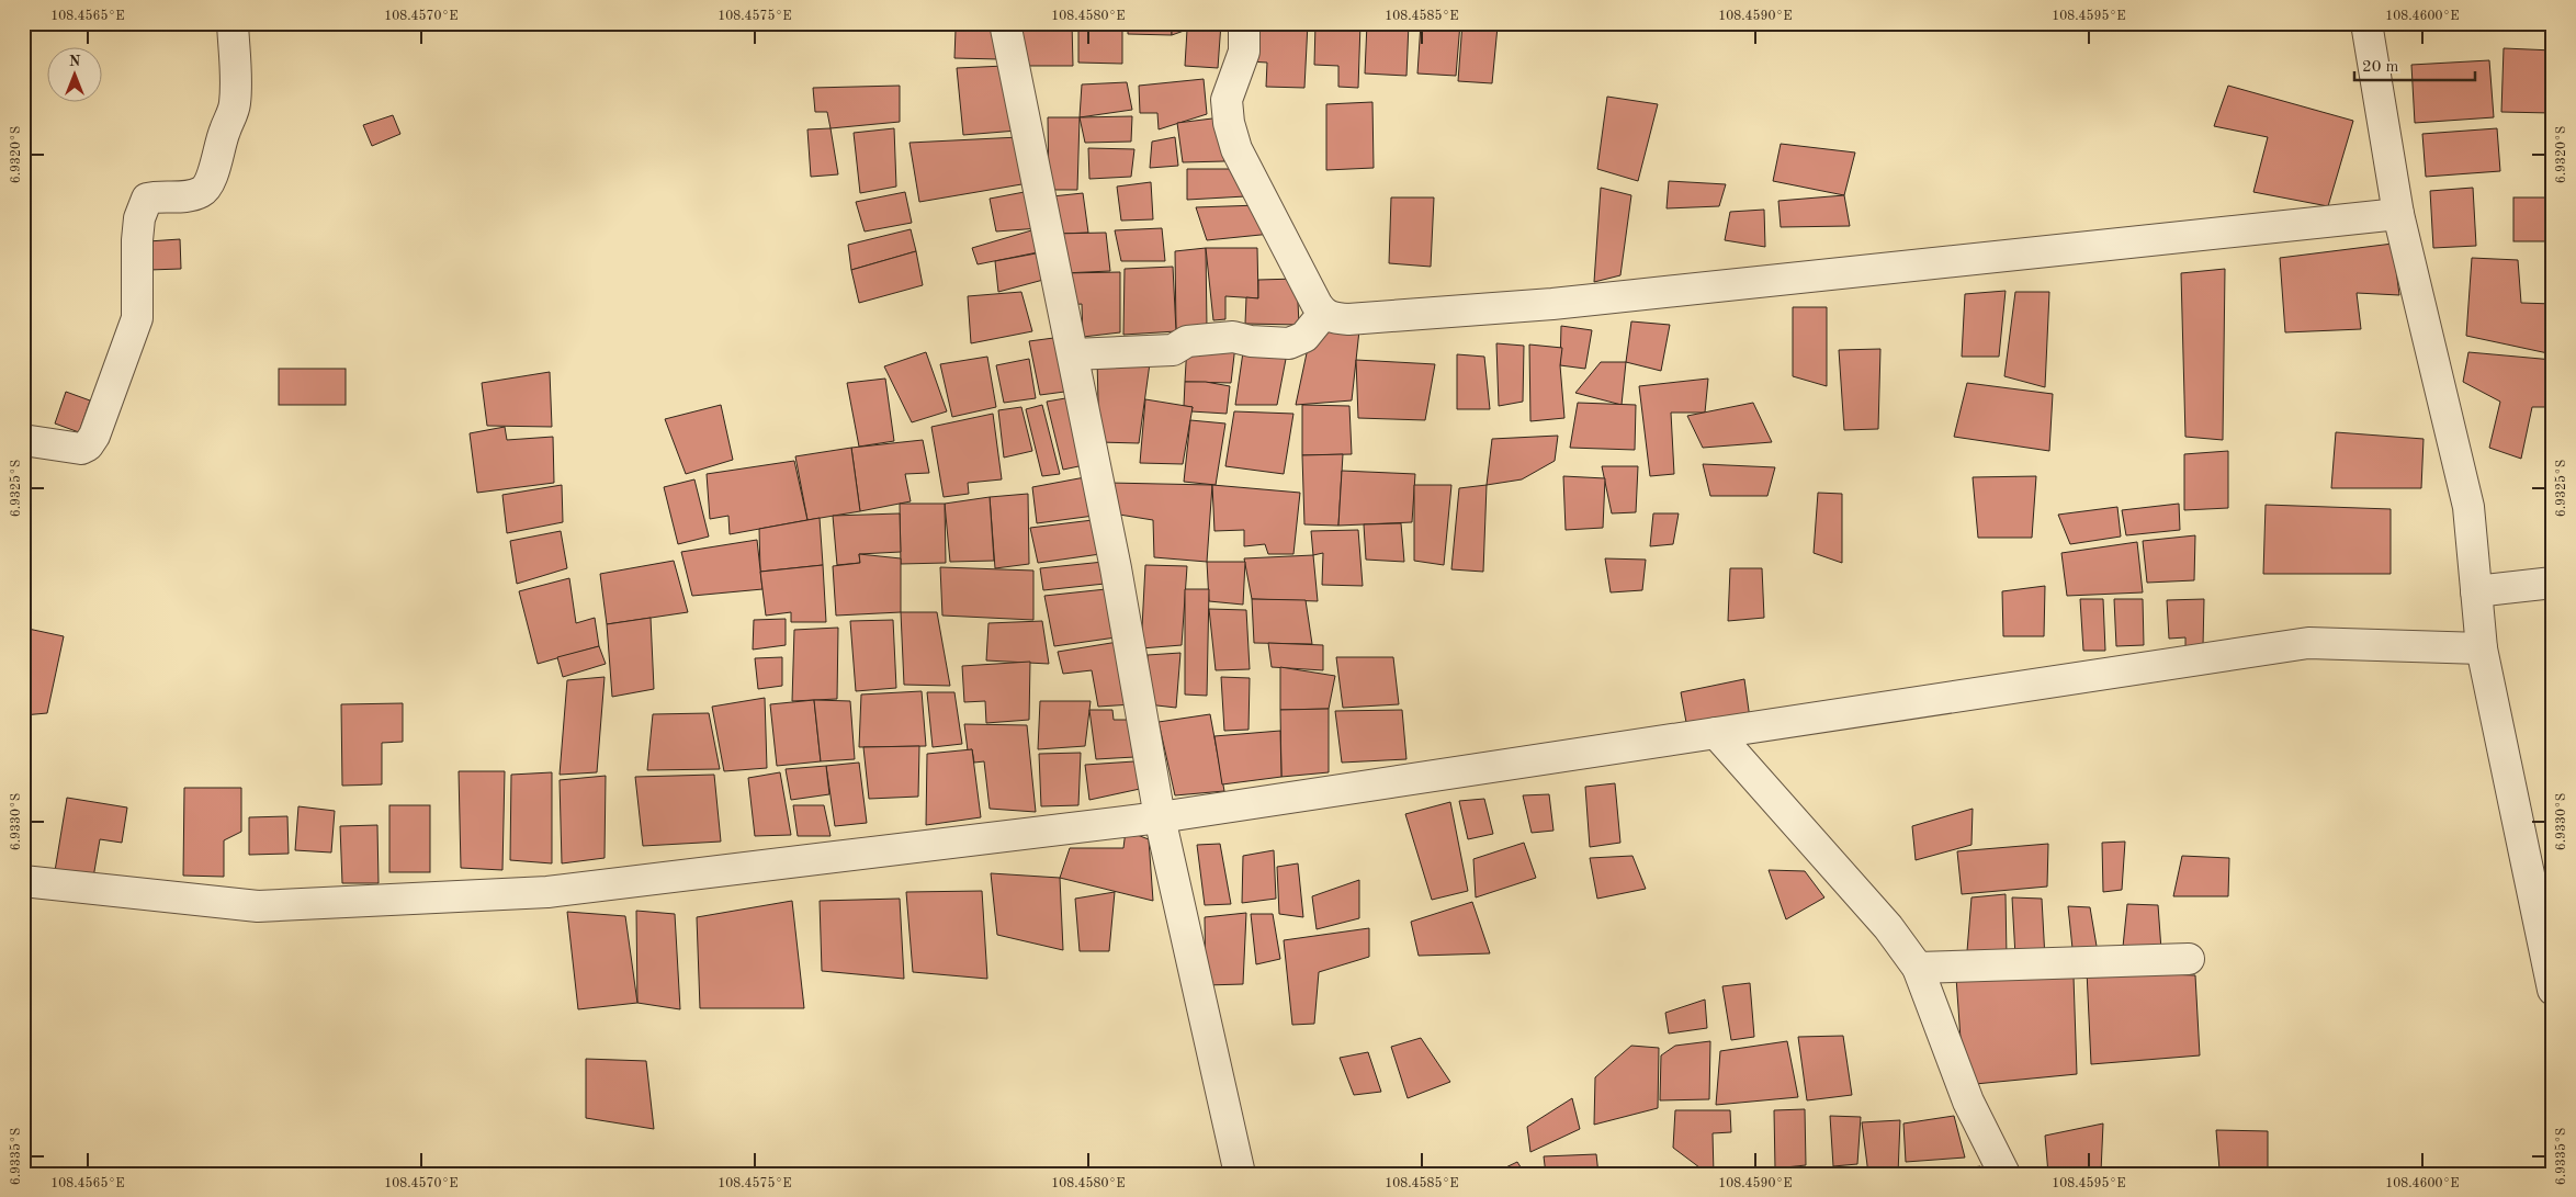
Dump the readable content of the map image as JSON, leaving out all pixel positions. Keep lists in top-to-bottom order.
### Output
{
  "scale_bar": "20 m",
  "north": "top",
  "coordinates": [
    "108.4565°E",
    "108.4570°E",
    "108.4575°E",
    "108.4580°E",
    "108.4585°E",
    "108.4590°E",
    "108.4595°E",
    "108.4600°E",
    "6.9320°S",
    "6.9325°S",
    "6.9330°S",
    "6.9335°S"
  ]
}
